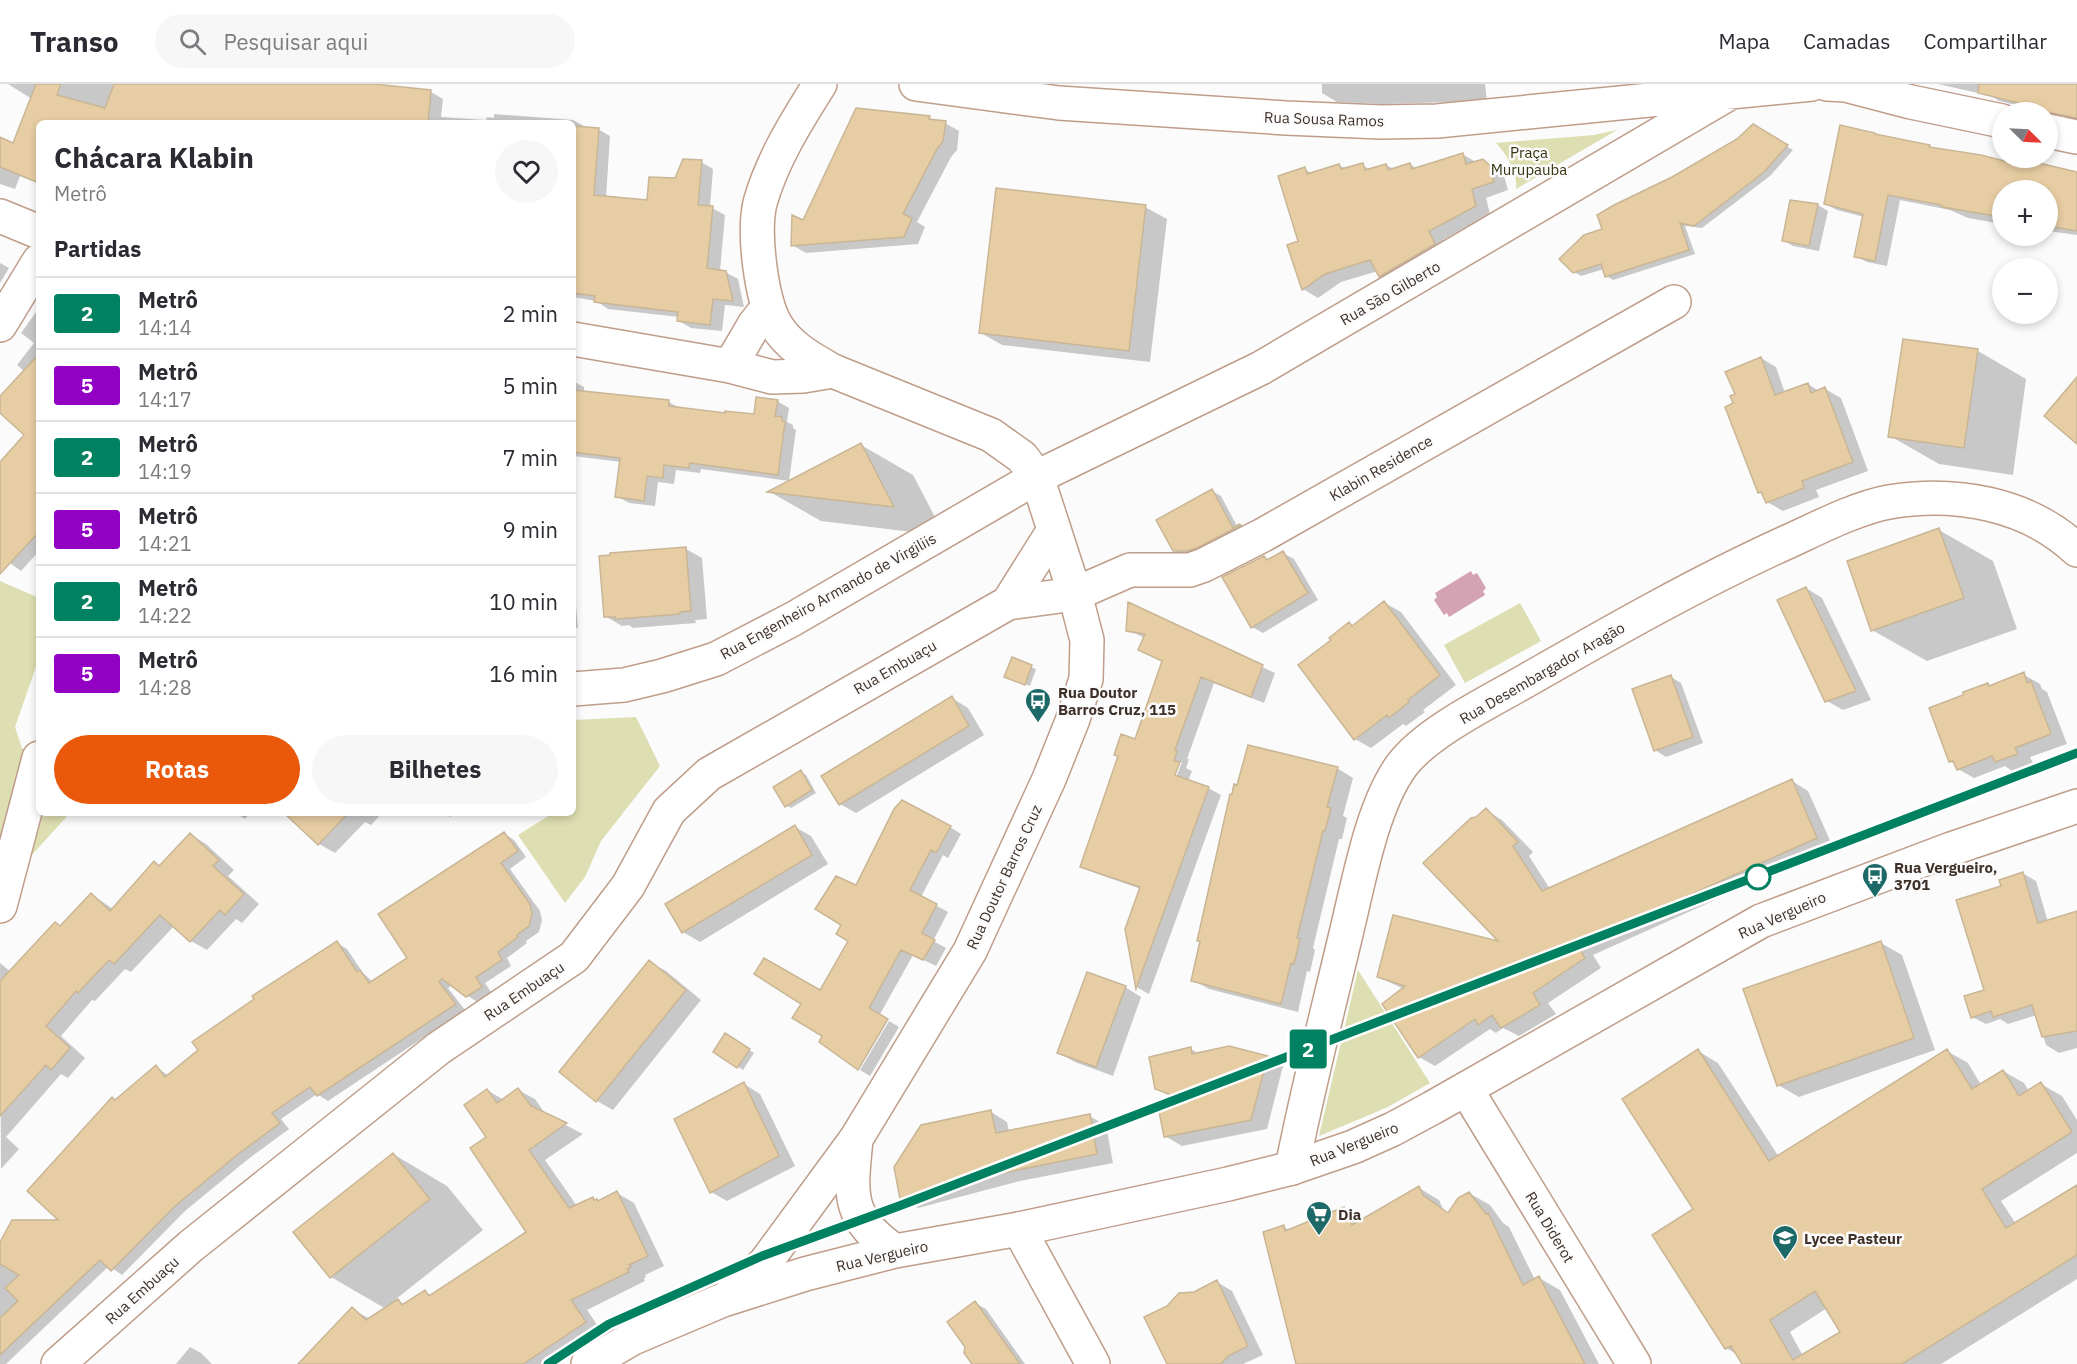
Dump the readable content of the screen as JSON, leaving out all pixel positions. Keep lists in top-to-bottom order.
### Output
{
  "streets": {
    "street": [
      "Rua Sousa Ramos",
      "Rua São Gilberto",
      "Klabin Residence",
      "Rua Engenheiro Armando de Virgiliis",
      "Rua Embuaçu",
      "Rua Desembargador Aragão",
      "Rua Doutor Barros Cruz",
      "Rua Vergueiro",
      "Rua Diderot"
    ]
  },
  "crossings": [
    ["Rua Sousa Ramos", "Rua São Gilberto"],
    ["Rua São Gilberto", "Rua Engenheiro Armando de Virgiliis"],
    ["Rua São Gilberto", "Rua Doutor Barros Cruz"],
    ["Klabin Residence", "Rua Embuaçu"],
    ["Klabin Residence", "Rua Doutor Barros Cruz"],
    ["Rua Engenheiro Armando de Virgiliis", "Rua Doutor Barros Cruz"],
    ["Rua Embuaçu", "Rua Doutor Barros Cruz"],
    ["Rua Desembargador Aragão", "Rua Vergueiro"],
    ["Rua Doutor Barros Cruz", "Rua Vergueiro"],
    ["Rua Vergueiro", "Rua Diderot"]
  ],
  "parks": ["Praça Murupauba"],
  "places": {
    "bus stop": ["Rua Doutor Barros Cruz, 115", "Rua Vergueiro, 3701"],
    "supermarket": ["Dia"],
    "school or university": ["Lycee Pasteur"]
  },
  "lines": ["metro line 2"],
  "north": "bottom right",
  "page": {
    "header": "Transo",
    "search": "Pesquisar aqui",
    "nav": ["Mapa", "Camadas", "Compartilhar"],
    "on_map": "2",
    "map_buttons": ["+", "−"],
    "heading": [
      ["Chácara Klabin", "Metrô"],
      "Partidas"
    ],
    "list": [
      {
        "mark": "2",
        "name": "Metrô",
        "note": "14:14",
        "value": "2 min"
      },
      {
        "mark": "5",
        "name": "Metrô",
        "note": "14:17",
        "value": "5 min"
      },
      {
        "mark": "2",
        "name": "Metrô",
        "note": "14:19",
        "value": "7 min"
      },
      {
        "mark": "5",
        "name": "Metrô",
        "note": "14:21",
        "value": "9 min"
      },
      {
        "mark": "2",
        "name": "Metrô",
        "note": "14:22",
        "value": "10 min"
      },
      {
        "mark": "5",
        "name": "Metrô",
        "note": "14:28",
        "value": "16 min"
      }
    ],
    "buttons": ["Rotas", "Bilhetes"]
  }
}
